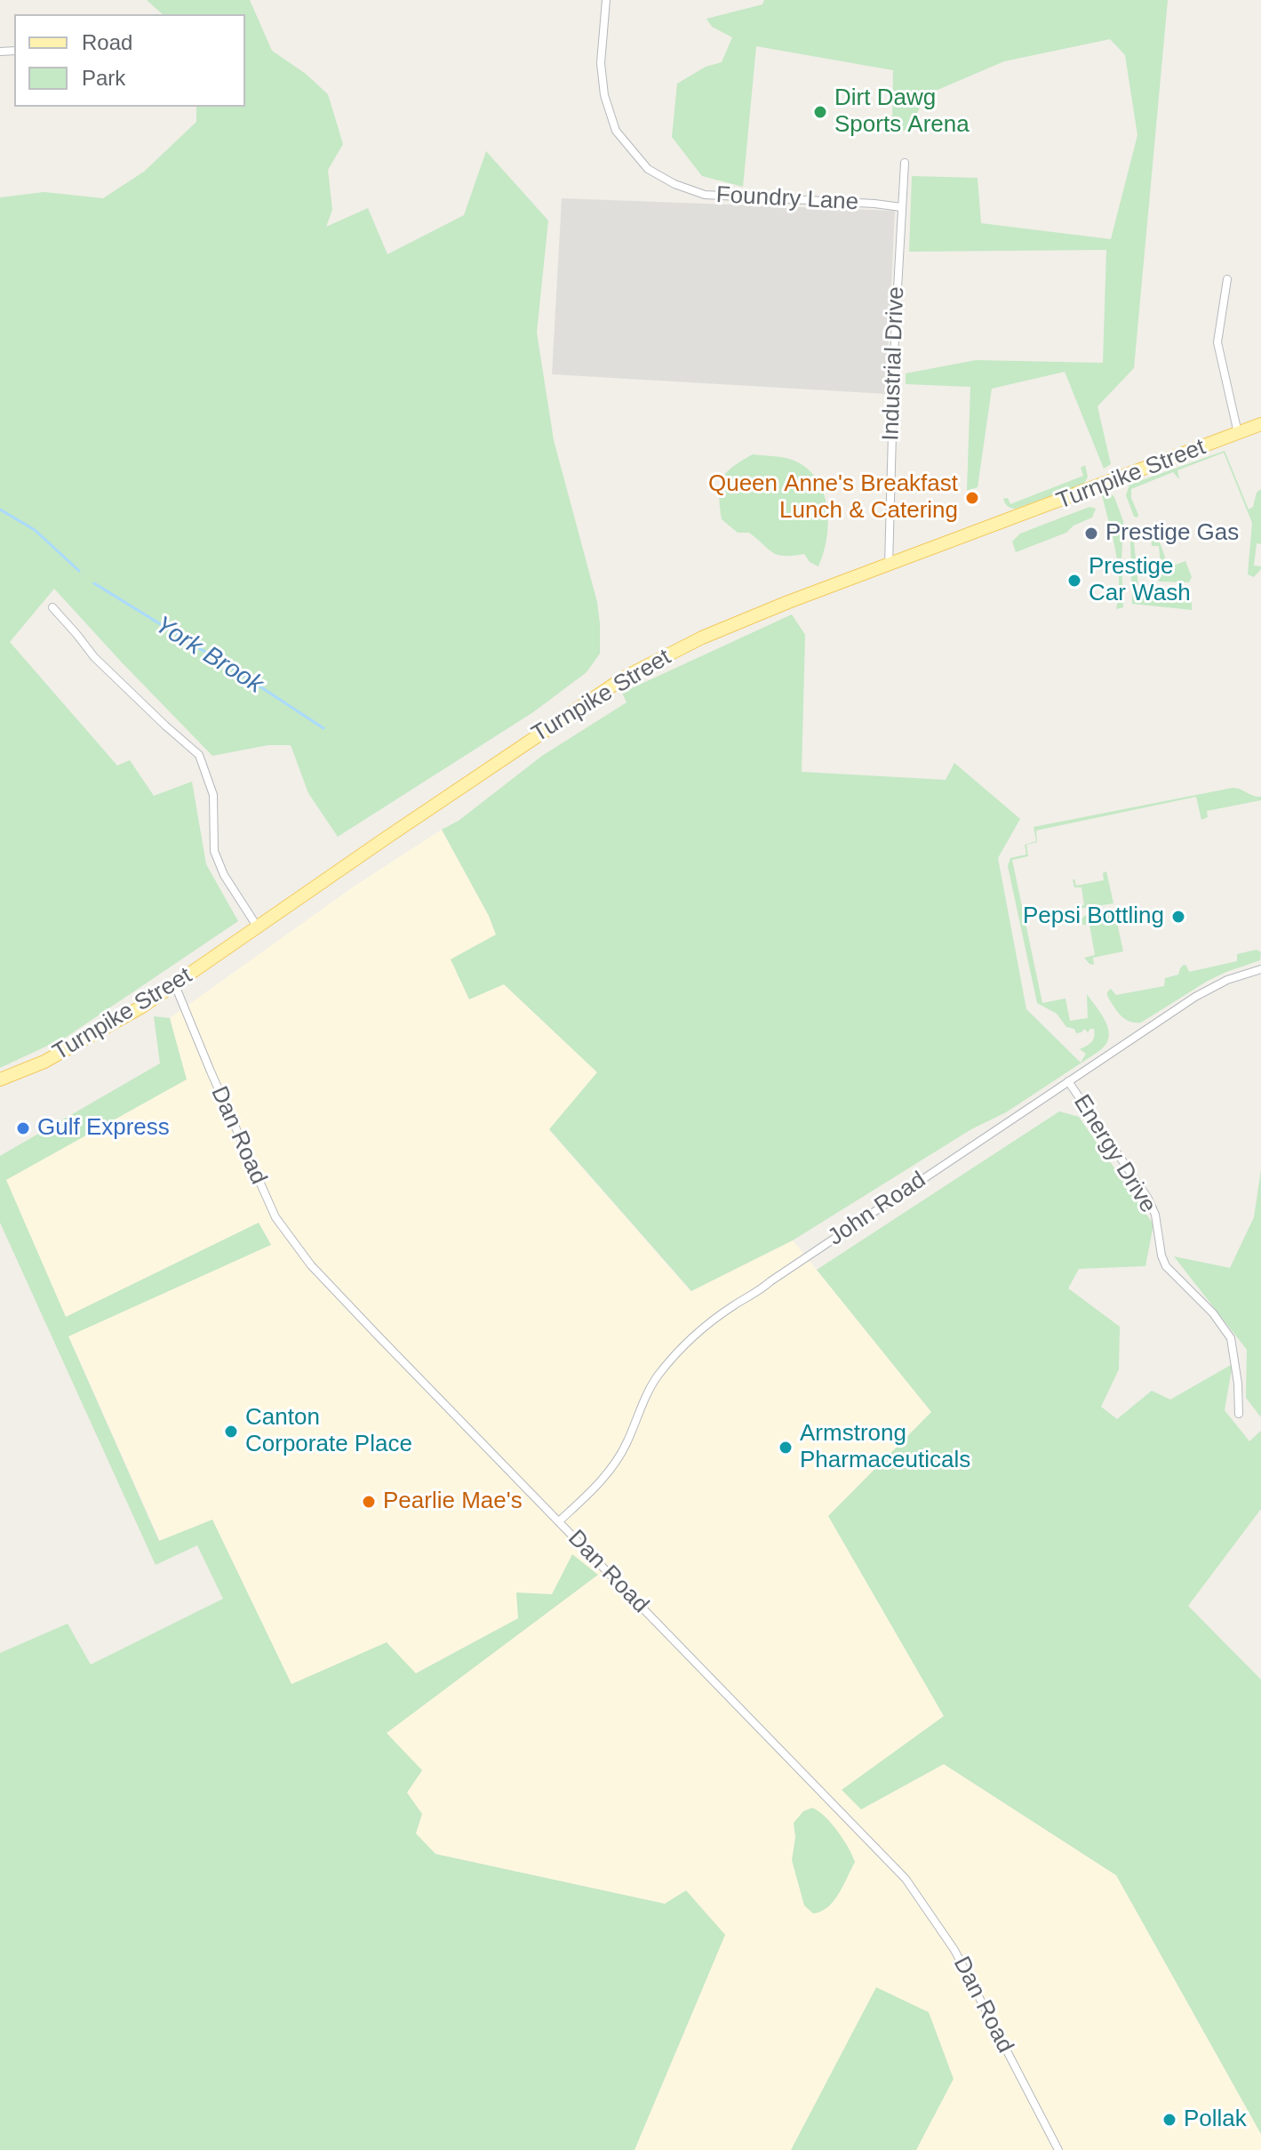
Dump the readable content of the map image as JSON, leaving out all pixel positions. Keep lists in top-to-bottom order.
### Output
{
  "streets": {
    "main road": ["Turnpike Street"],
    "street": [
      "Foundry Lane",
      "Industrial Drive",
      "Dan Road",
      "Energy Drive",
      "John Road"
    ]
  },
  "crossings": [
    ["Foundry Lane", "Industrial Drive"],
    ["Industrial Drive", "Turnpike Street"],
    ["Turnpike Street", "Dan Road"],
    ["Dan Road", "John Road"],
    ["Energy Drive", "John Road"]
  ],
  "water": ["York Brook"],
  "places": [
    "Dirt Dawg Sports Arena",
    "Queen Anne's Breakfast Lunch & Catering",
    "Prestige Gas",
    "Prestige Car Wash",
    "Pepsi Bottling",
    "Gulf Express",
    "Canton Corporate Place",
    "Armstrong Pharmaceuticals",
    "Pearlie Mae's",
    "Pollak"
  ],
  "legend": ["Road", "Park"]
}
